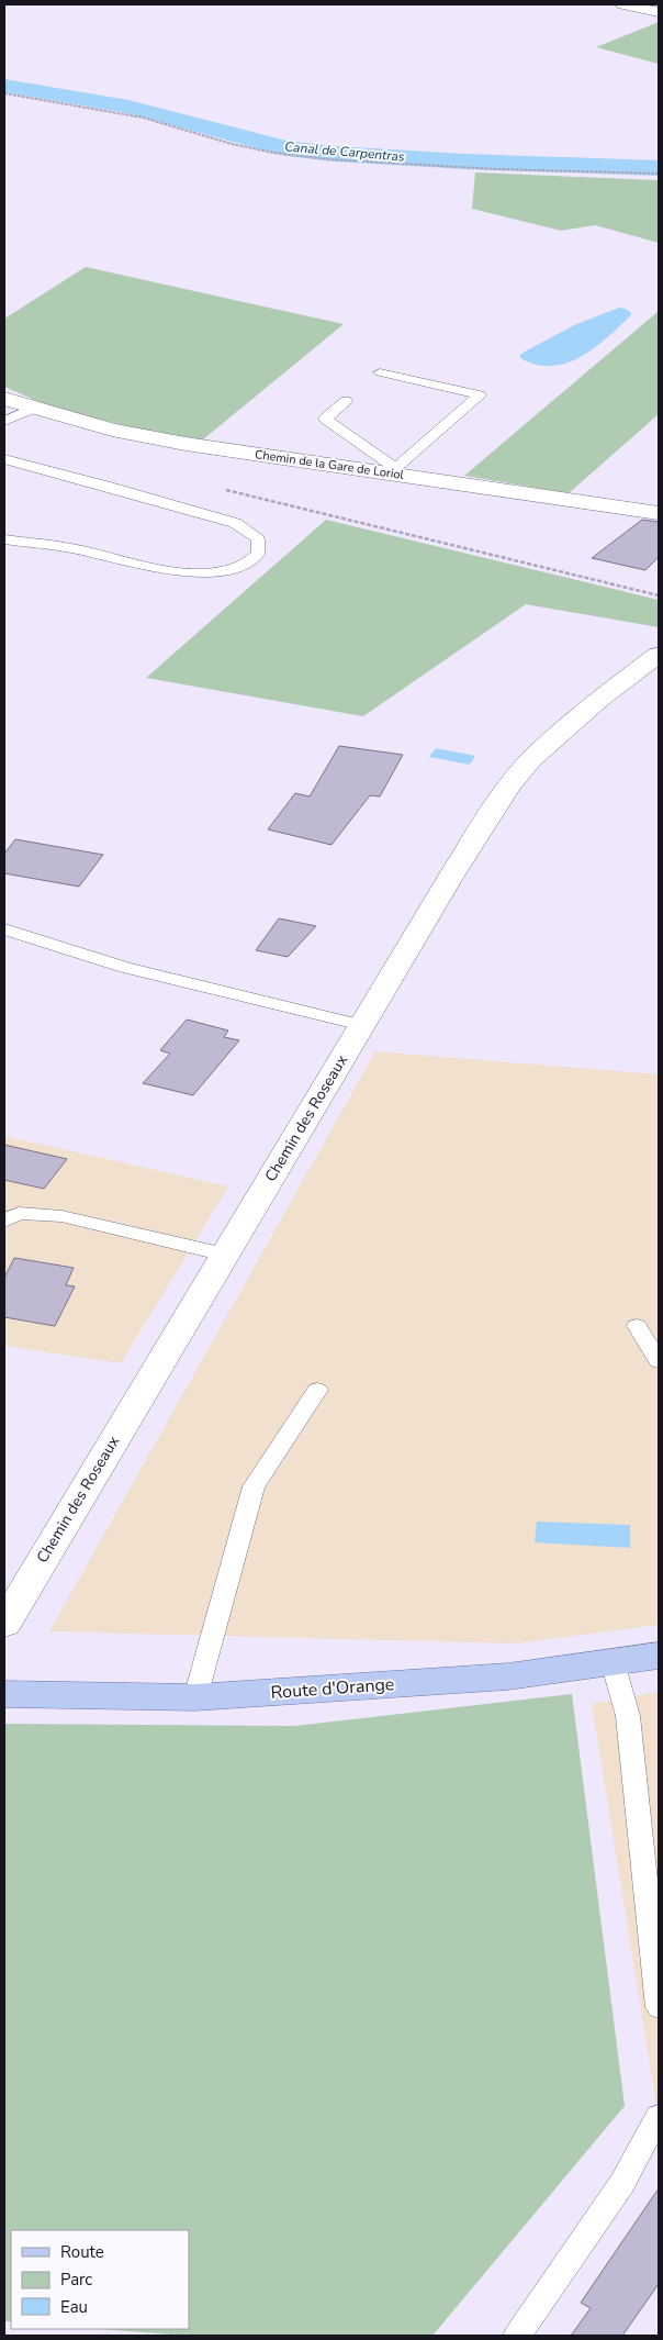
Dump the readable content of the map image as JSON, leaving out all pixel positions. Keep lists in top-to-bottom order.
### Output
{
  "streets": {
    "main road": ["Route d'Orange"],
    "street": ["Chemin de la Gare de Loriol", "Chemin des Roseaux"]
  },
  "water": ["Canal de Carpentras"],
  "legend": ["Route", "Parc", "Eau"]
}
